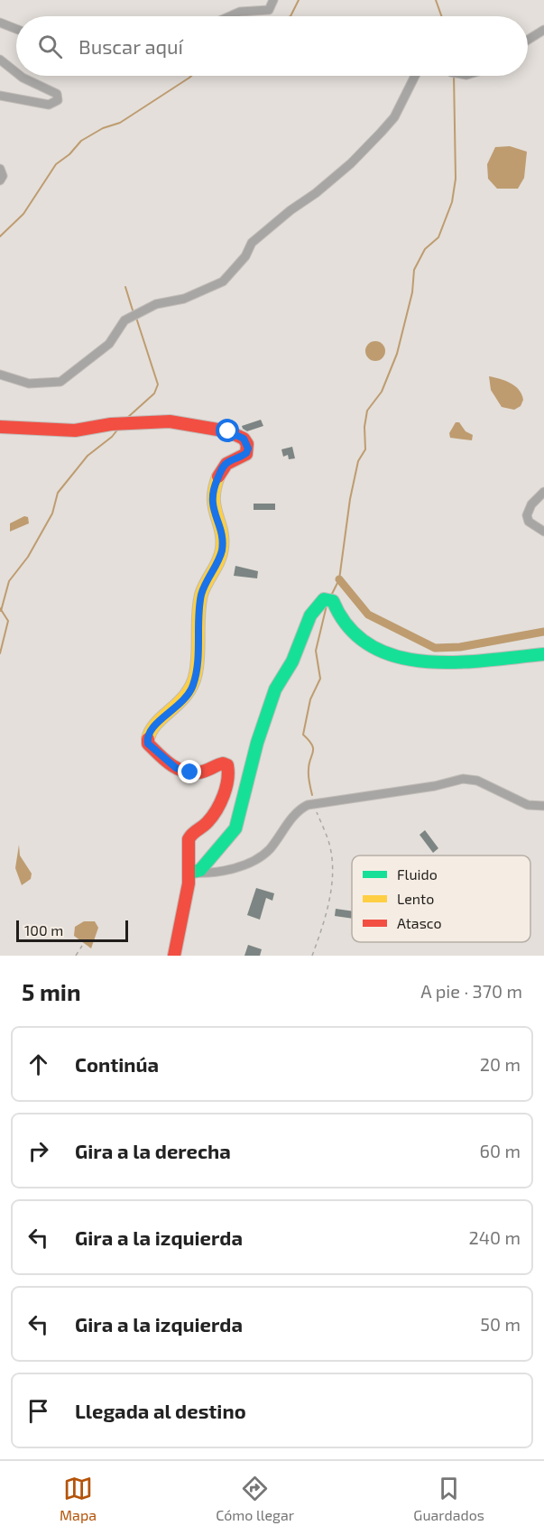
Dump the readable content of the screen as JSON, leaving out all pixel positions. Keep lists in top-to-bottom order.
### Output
{
  "legend": ["Fluido", "Lento", "Atasco"],
  "scale_bar": "100 m",
  "page": {
    "search": "Buscar aquí",
    "scale": "100 m",
    "heading": ["5 min", "A pie · 370 m"],
    "list": [
      ["Continúa", "20 m"],
      ["Gira a la derecha", "60 m"],
      ["Gira a la izquierda", "240 m"],
      ["Gira a la izquierda", "50 m"],
      "Llegada al destino"
    ],
    "nav": ["Mapa", "Cómo llegar", "Guardados"]
  }
}
